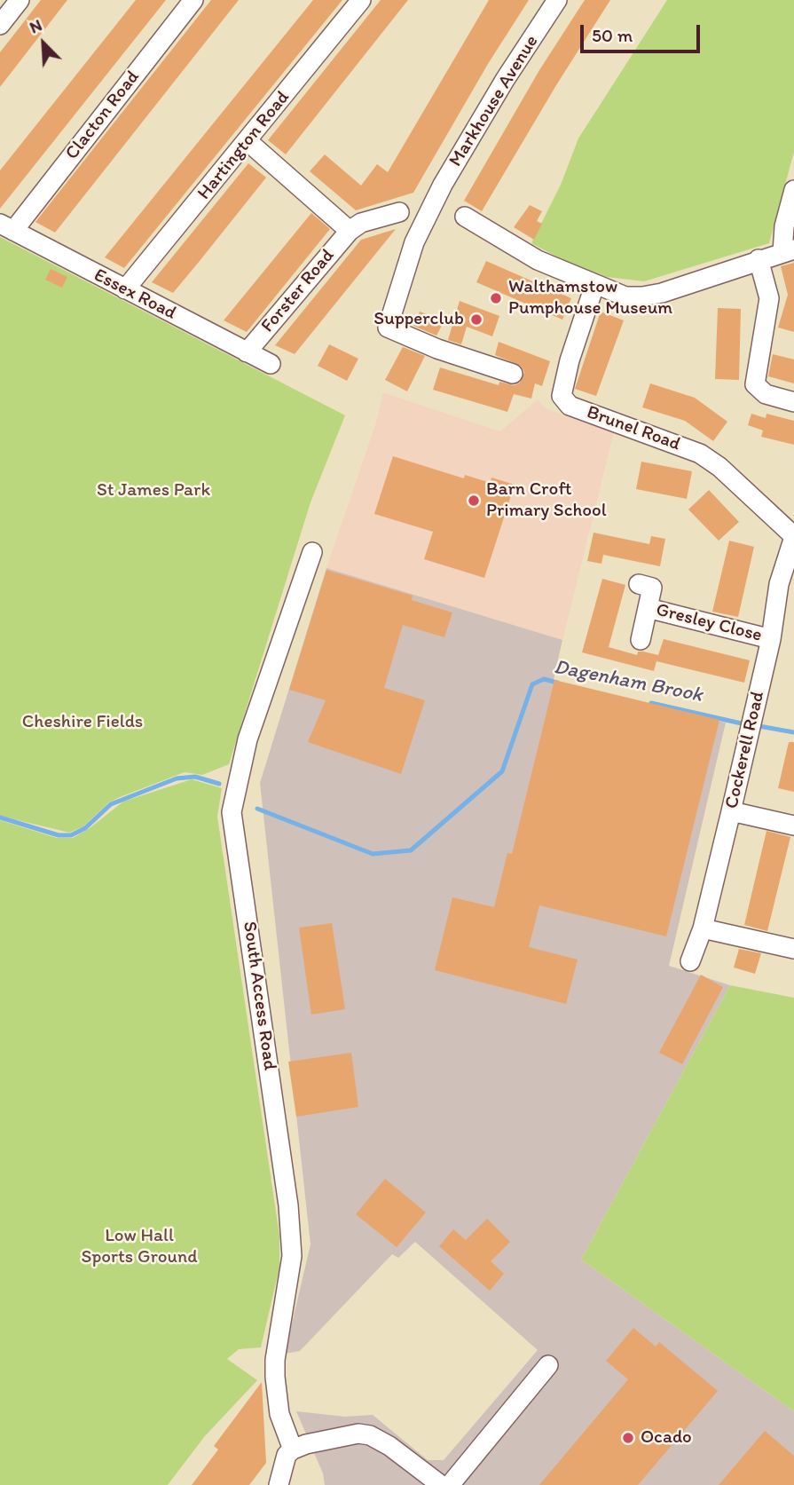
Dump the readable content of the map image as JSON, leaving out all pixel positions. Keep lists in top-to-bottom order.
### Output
{
  "streets": {
    "street": [
      "Markhouse Avenue",
      "Clacton Road",
      "Hartington Road",
      "Forster Road",
      "Essex Road",
      "Brunel Road",
      "Gresley Close",
      "Cockerell Road",
      "South Access Road"
    ]
  },
  "crossings": [
    ["Clacton Road", "Essex Road"],
    ["Hartington Road", "Essex Road"],
    ["Forster Road", "Essex Road"],
    ["Brunel Road", "Cockerell Road"],
    ["Gresley Close", "Cockerell Road"]
  ],
  "water": ["Dagenham Brook"],
  "parks": ["St James Park", "Cheshire Fields", "Low Hall Sports Ground"],
  "places": [
    "Walthamstow Pumphouse Museum",
    "Supperclub",
    "Barn Croft Primary School",
    "Ocado"
  ],
  "scale_bar": "50 m",
  "north": "top left"
}
